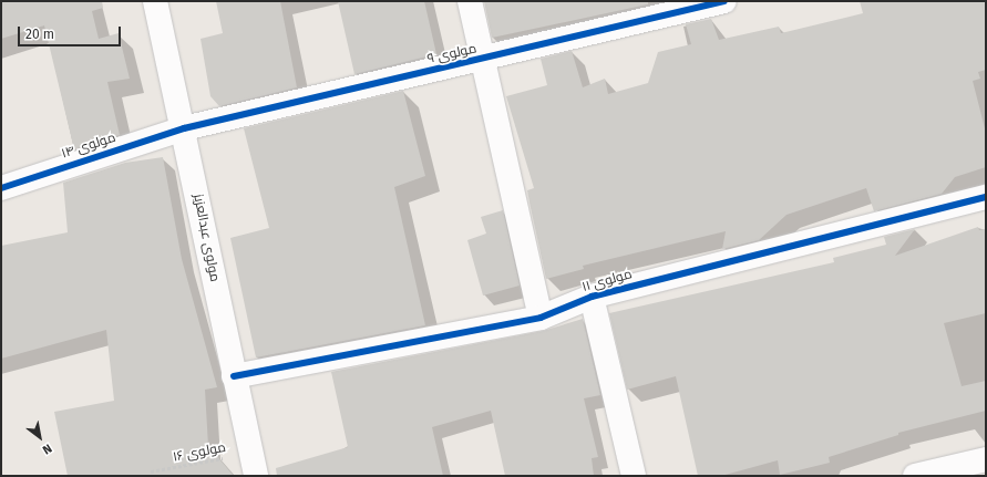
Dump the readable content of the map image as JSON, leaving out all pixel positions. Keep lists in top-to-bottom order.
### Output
{
  "streets": {
    "street": [
      "مولوی ۹",
      "مولوی ۱۴",
      "مولوی عبدالعزیز",
      "مولوی ۱۱"
    ],
    "path": ["مولوی ۱۶"]
  },
  "crossings": [
    ["مولوی ۹", "مولوی ۱۴"],
    ["مولوی ۹", "مولوی عبدالعزیز"],
    ["مولوی ۱۴", "مولوی عبدالعزیز"],
    ["مولوی عبدالعزیز", "مولوی ۱۱"],
    ["مولوی عبدالعزیز", "مولوی ۱۶"]
  ],
  "scale_bar": "20 m",
  "north": "bottom right"
}
